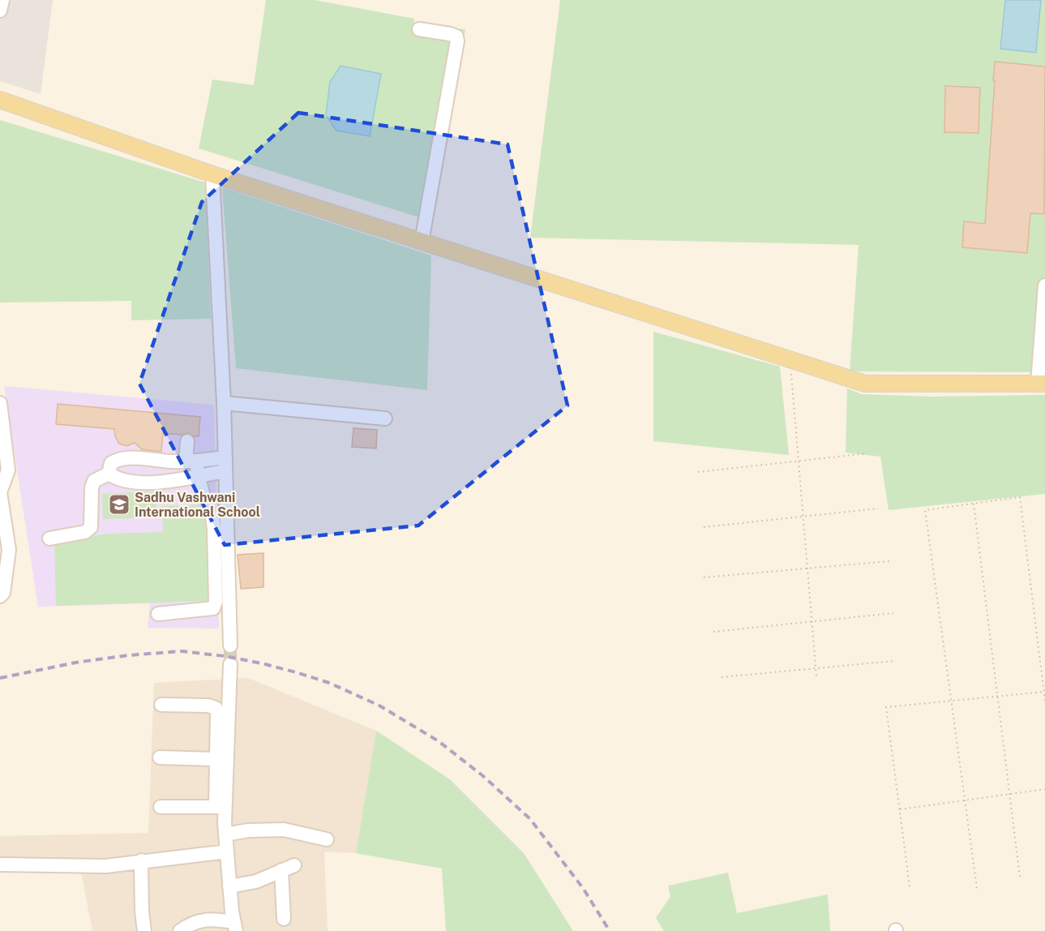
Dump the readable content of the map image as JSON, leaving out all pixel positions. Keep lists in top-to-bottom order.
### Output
{
  "places": {
    "school or university": ["Sadhu Vashwani International School"]
  }
}
